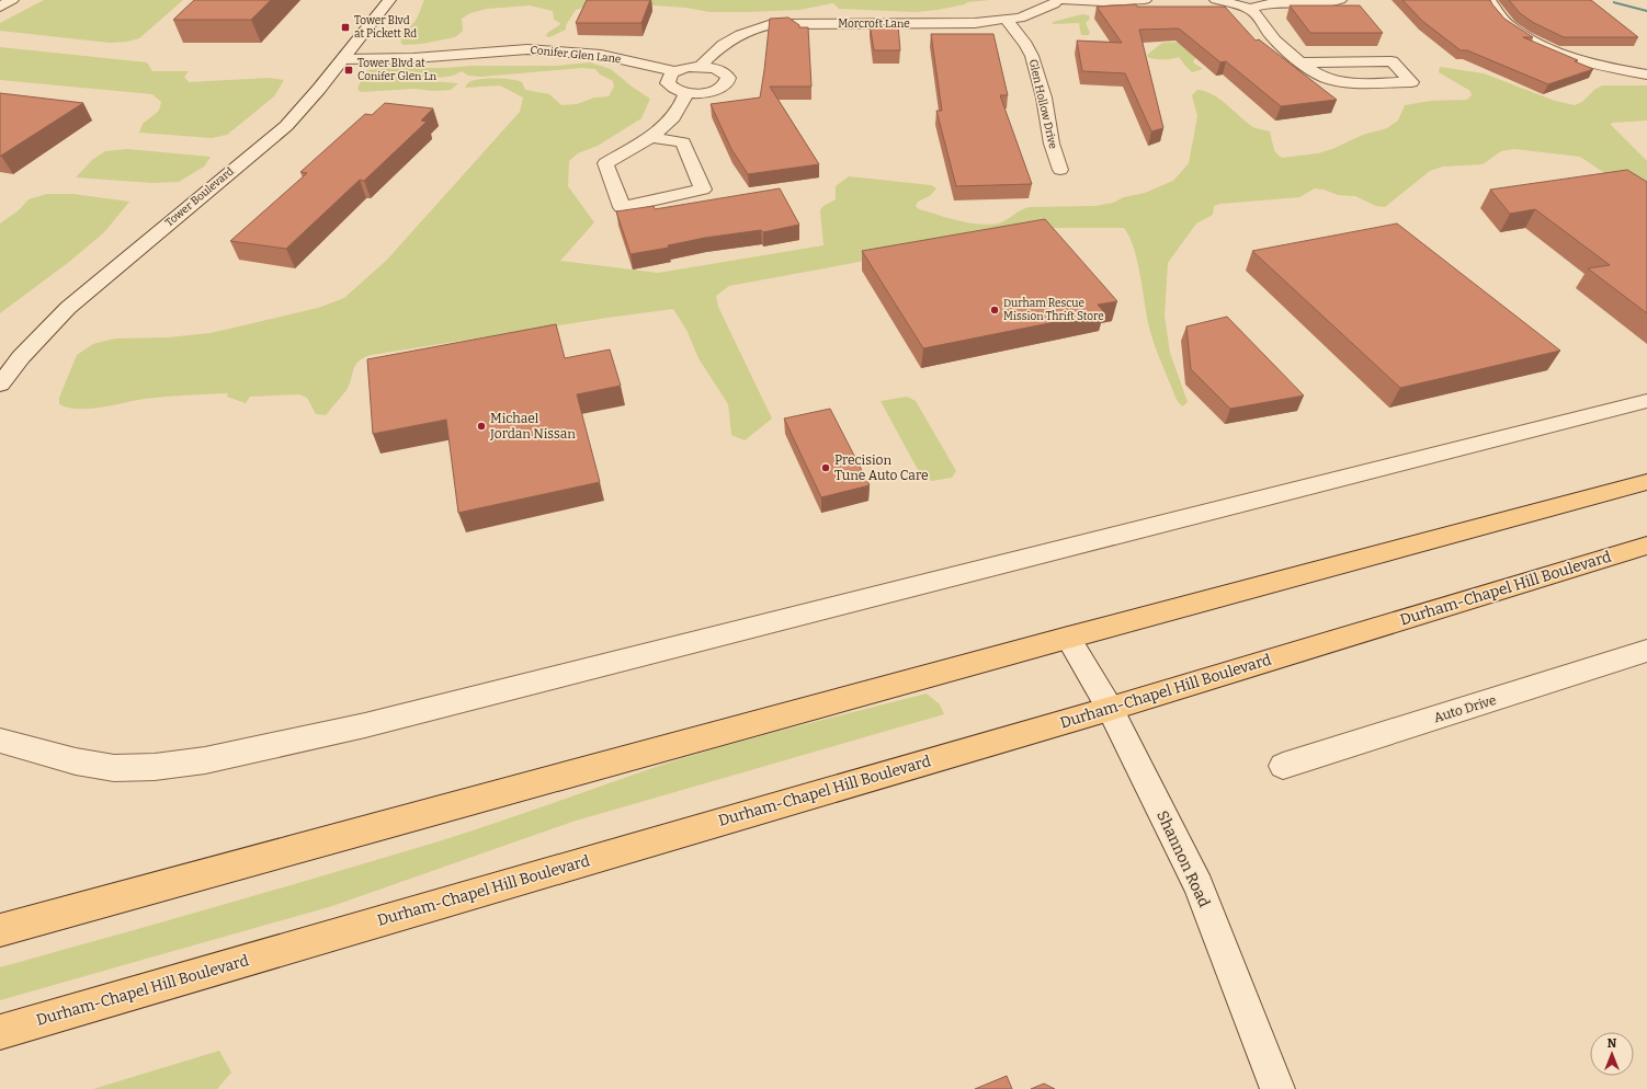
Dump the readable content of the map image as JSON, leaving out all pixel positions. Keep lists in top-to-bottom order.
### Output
{
  "streets": {
    "main road": ["Durham-Chapel Hill Boulevard"],
    "street": [
      "Morcroft Lane",
      "Conifer Glen Lane",
      "Glen Hollow Drive",
      "Tower Boulevard",
      "Auto Drive",
      "Shannon Road"
    ]
  },
  "crossings": [
    ["Morcroft Lane", "Glen Hollow Drive"],
    ["Conifer Glen Lane", "Tower Boulevard"],
    ["Durham-Chapel Hill Boulevard", "Shannon Road"]
  ],
  "places": {
    "transit": ["Tower Blvd at Pickett Rd", "Tower Blvd at Conifer Glen Ln"],
    "other": ["Durham Rescue Mission Thrift Store", "Michael Jordan Nissan", "Precision Tune Auto Care"]
  },
  "north": "top"
}
